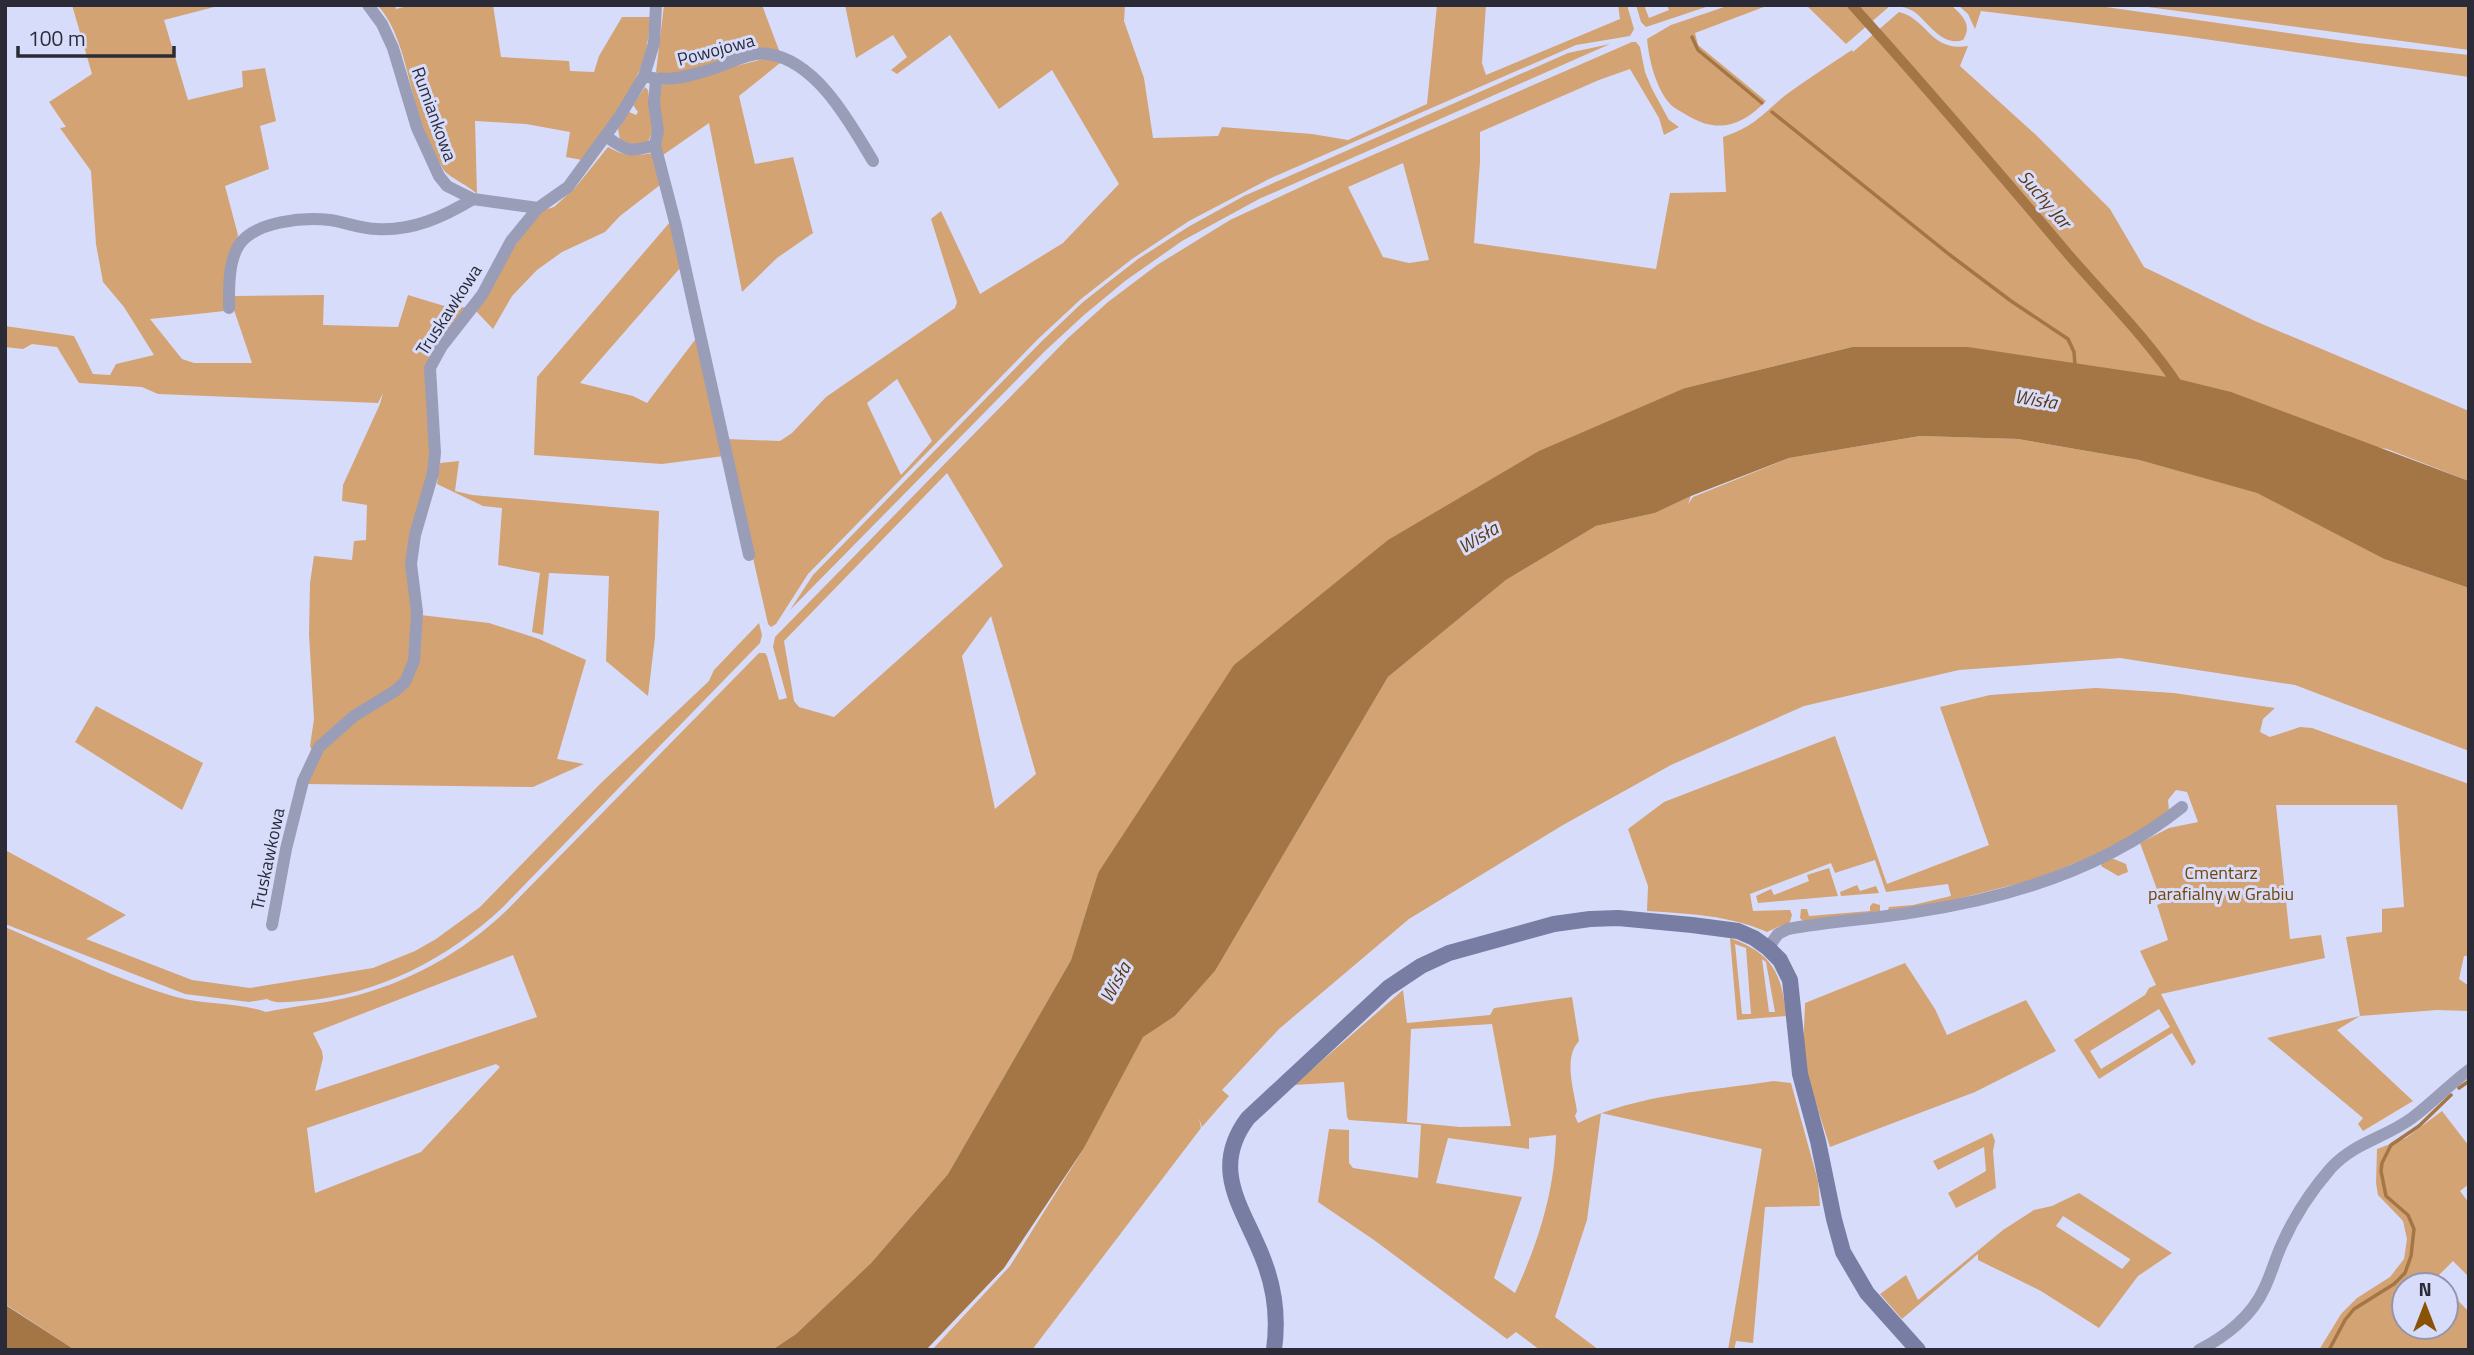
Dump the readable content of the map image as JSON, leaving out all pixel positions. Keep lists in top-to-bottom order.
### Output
{
  "streets": {
    "street": ["Powojowa", "Rumiankowa", "Truskawkowa"]
  },
  "crossings": [
    ["Powojowa", "Truskawkowa"],
    ["Rumiankowa", "Truskawkowa"]
  ],
  "water": ["Suchy Jar", "Wisła"],
  "parks": ["Cmentarz parafialny w Grabiu"],
  "scale_bar": "100 m",
  "north": "top"
}
